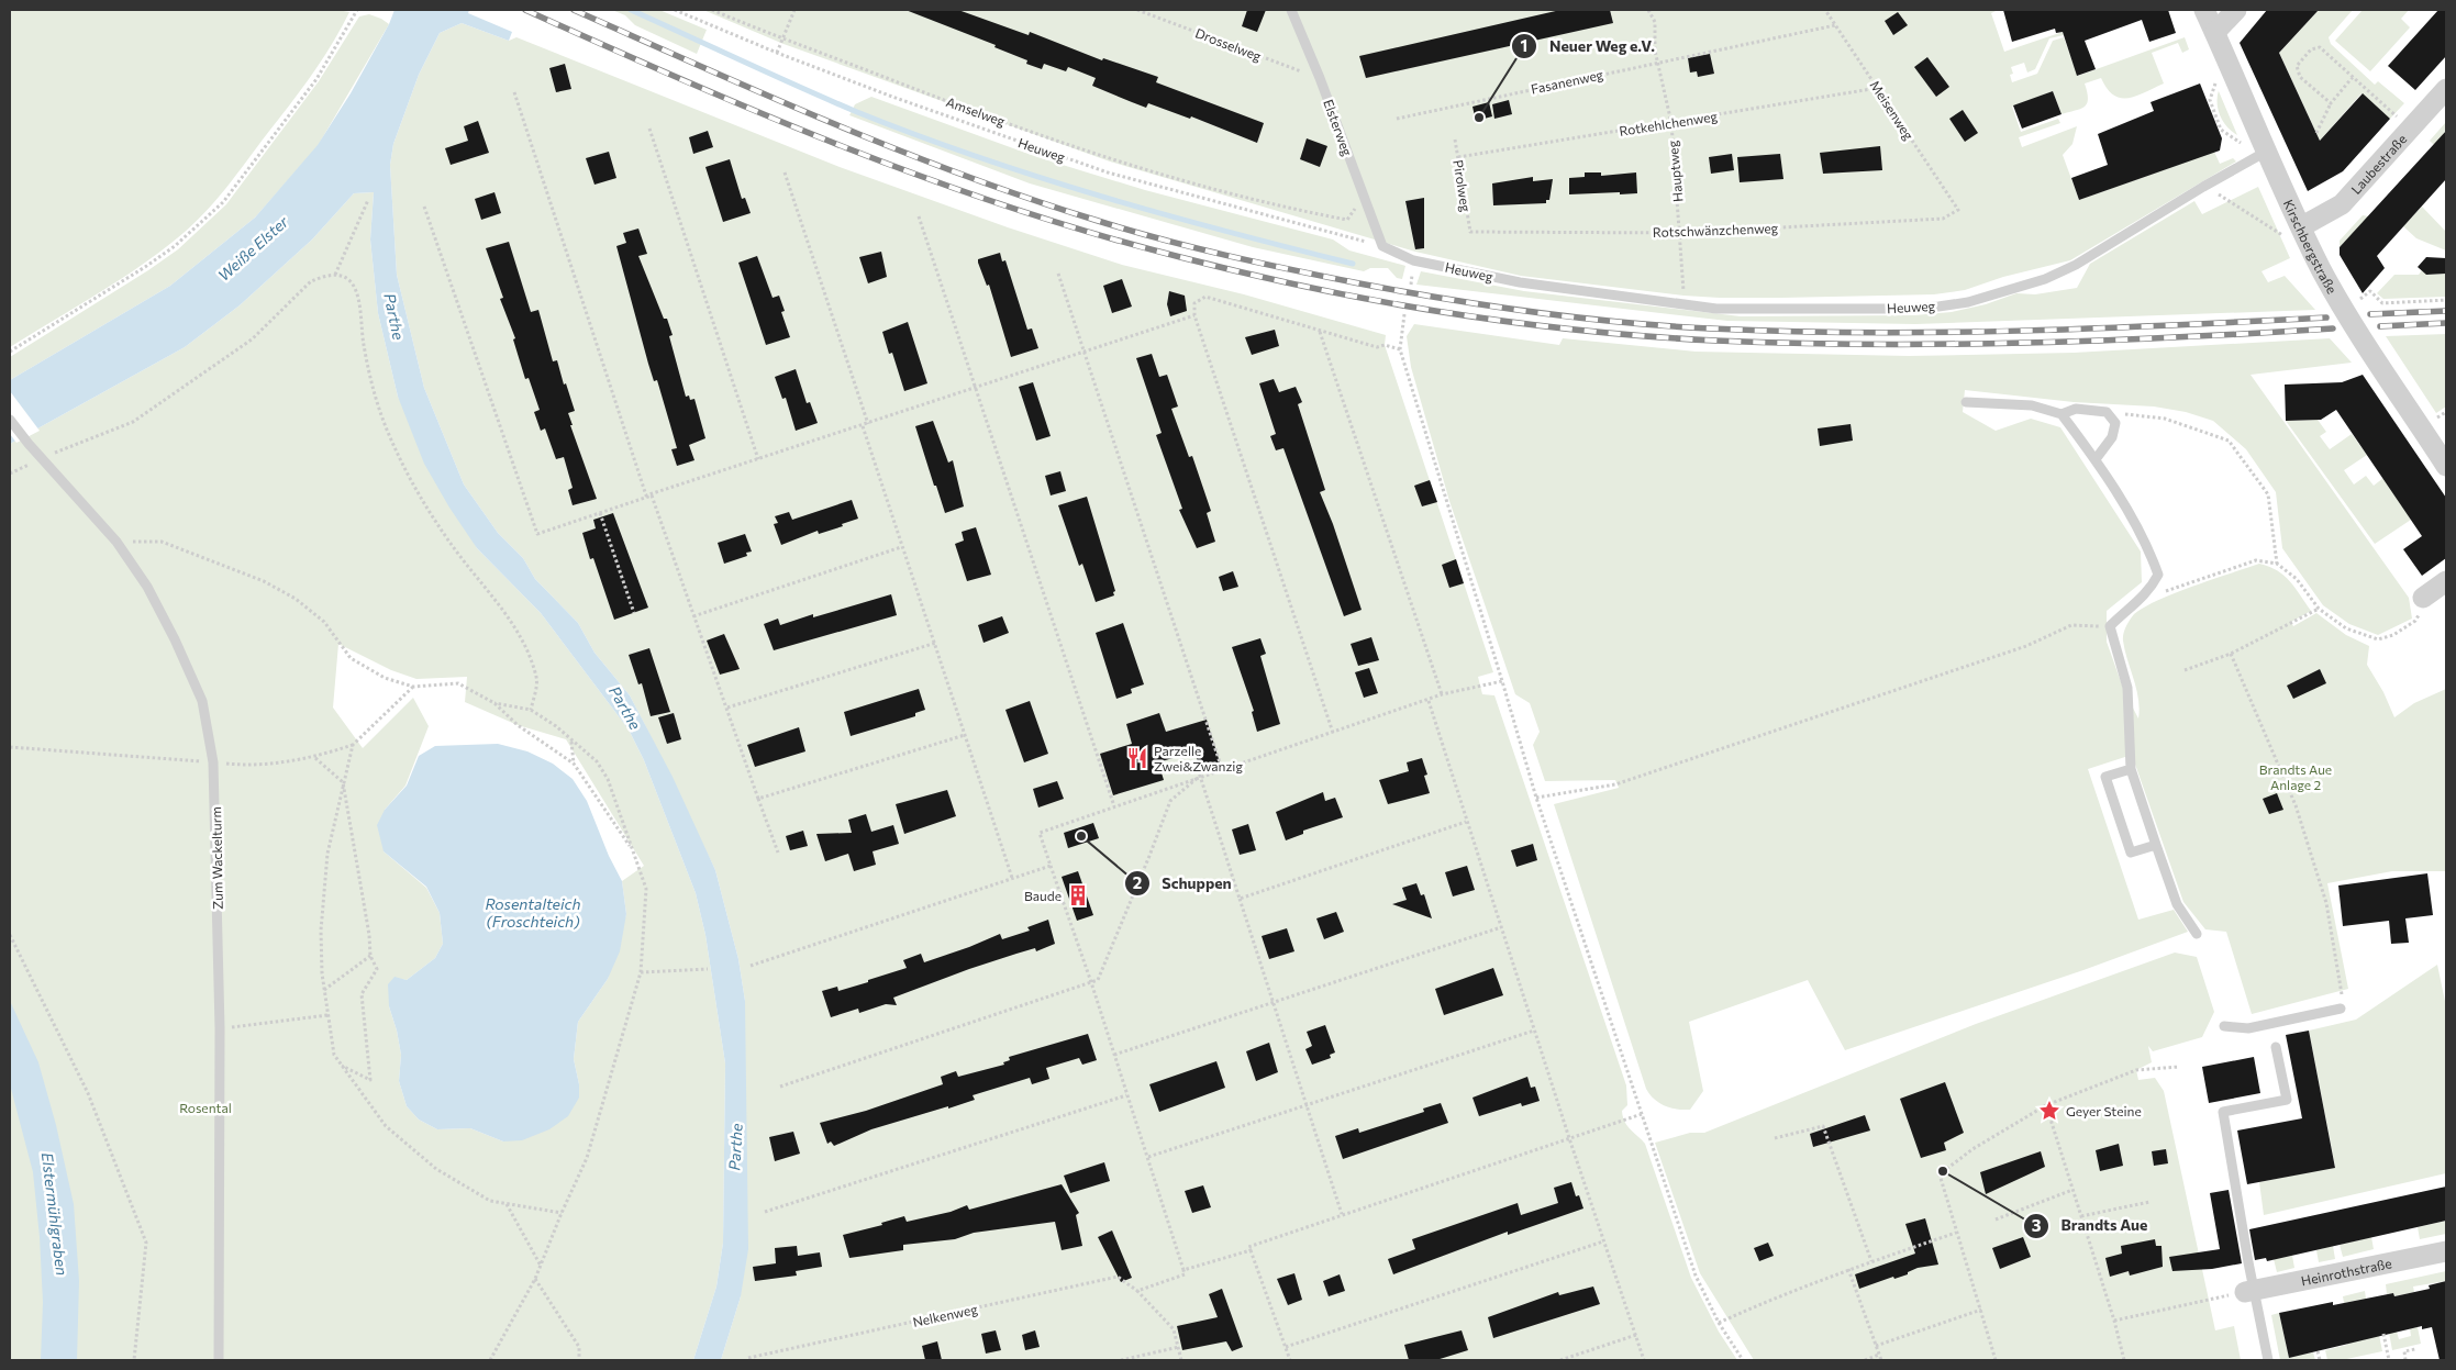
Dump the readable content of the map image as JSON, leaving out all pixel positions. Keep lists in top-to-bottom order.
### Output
{
  "streets": {
    "street": ["Laubestraße", "Kirschbergstraße", "Heinrothstraße"],
    "lane": ["Elsterweg", "Heuweg", "Zum Wackelturm"],
    "path": [
      "Drosselweg",
      "Fasanenweg",
      "Meisenweg",
      "Amselweg",
      "Rotkehlchenweg",
      "Hauptweg",
      "Pirolweg",
      "Rotschwänzchenweg",
      "Nelkenweg"
    ]
  },
  "crossings": [
    ["Drosselweg", "Elsterweg"],
    ["Fasanenweg", "Meisenweg"],
    ["Fasanenweg", "Hauptweg"],
    ["Meisenweg", "Rotkehlchenweg"],
    ["Meisenweg", "Rotschwänzchenweg"],
    ["Amselweg", "Elsterweg"],
    ["Rotkehlchenweg", "Hauptweg"],
    ["Rotkehlchenweg", "Pirolweg"],
    ["Elsterweg", "Heuweg"],
    ["Heuweg", "Hauptweg"],
    ["Heuweg", "Kirschbergstraße"],
    ["Laubestraße", "Kirschbergstraße"],
    ["Hauptweg", "Rotschwänzchenweg"],
    ["Pirolweg", "Rotschwänzchenweg"]
  ],
  "water": [
    "Weiße Elster",
    "Parthe",
    "Rosentalteich (Froschteich)",
    "Elstermühlgraben"
  ],
  "parks": ["Brandts Aue Anlage 2", "Rosental"],
  "places": {
    "other": ["Neuer Weg e.V.", "Schuppen", "Brandts Aue"],
    "restaurant": ["Parzelle Zwei&Zwanzig"],
    "building": ["Baude"],
    "place": ["Geyer Steine"]
  }
}
